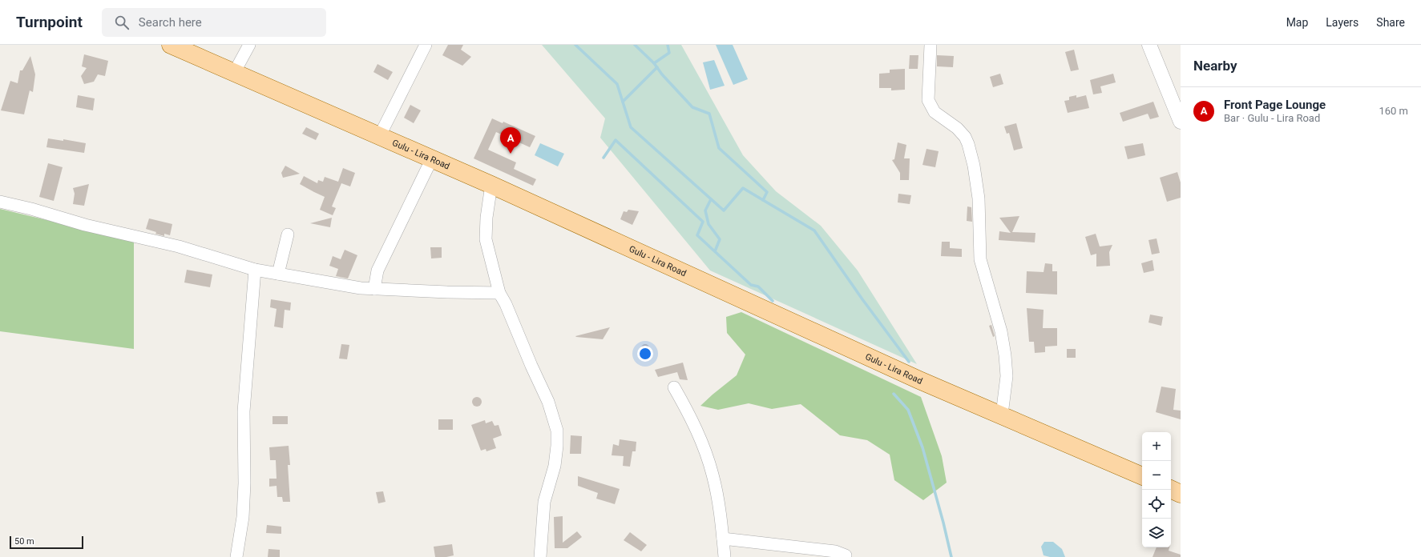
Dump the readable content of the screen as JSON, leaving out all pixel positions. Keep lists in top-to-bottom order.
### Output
{
  "streets": {
    "main road": ["Gulu - Lira Road"]
  },
  "scale_bar": "50 m",
  "page": {
    "header": "Turnpoint",
    "search": "Search here",
    "nav": ["Map", "Layers", "Share"],
    "heading": "Nearby",
    "list": [
      {
        "mark": "A",
        "name": "Front Page Lounge",
        "note": "Bar · Gulu - Lira Road",
        "value": "160 m"
      }
    ],
    "pins": "A",
    "map_buttons": ["+", "−"],
    "scale": "50 m"
  }
}
